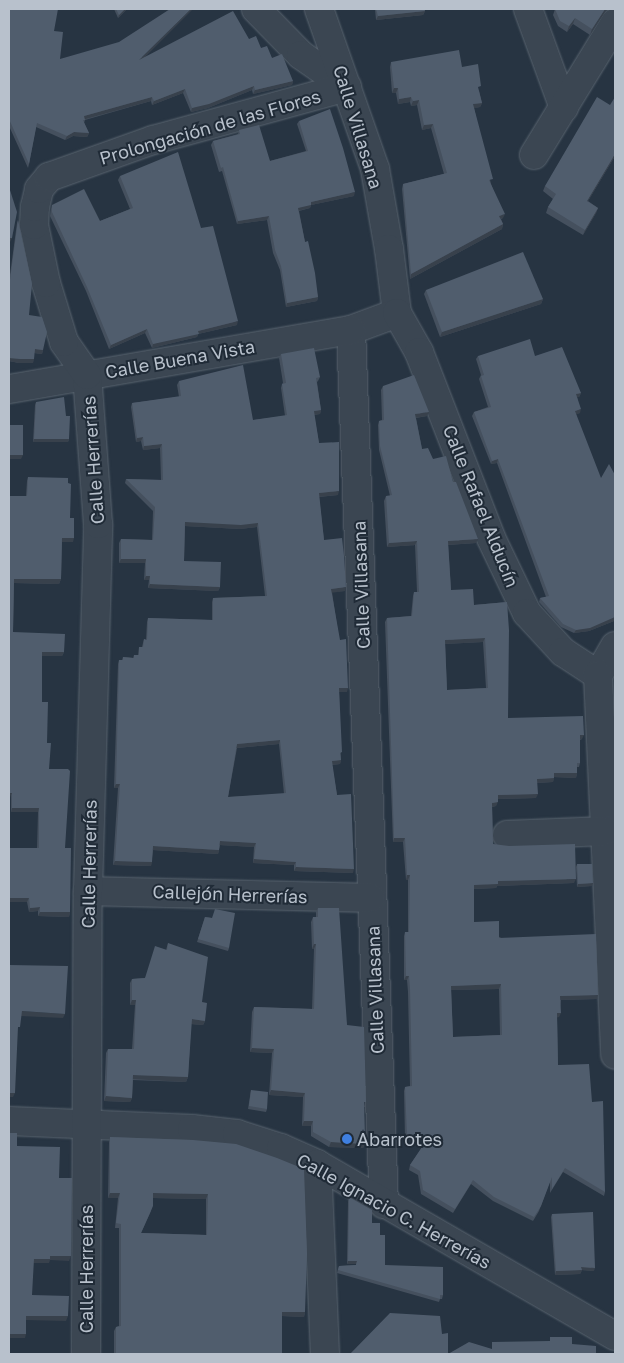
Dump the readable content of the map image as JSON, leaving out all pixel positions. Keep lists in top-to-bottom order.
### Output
{
  "streets": {
    "street": [
      "Prolongación de las Flores",
      "Calle Villasana",
      "Calle Buena Vista",
      "Calle Herrerías",
      "Calle Rafael Alducín",
      "Callejón Herrerías",
      "Calle Ignacio C. Herrerías"
    ]
  },
  "crossings": [
    ["Prolongación de las Flores", "Calle Villasana"],
    ["Prolongación de las Flores", "Calle Buena Vista"],
    ["Prolongación de las Flores", "Calle Herrerías"],
    ["Calle Villasana", "Calle Buena Vista"],
    ["Calle Villasana", "Calle Rafael Alducín"],
    ["Calle Villasana", "Callejón Herrerías"],
    ["Calle Villasana", "Calle Ignacio C. Herrerías"],
    ["Calle Buena Vista", "Calle Herrerías"],
    ["Calle Herrerías", "Callejón Herrerías"],
    ["Calle Herrerías", "Calle Ignacio C. Herrerías"]
  ],
  "places": ["Abarrotes"]
}
